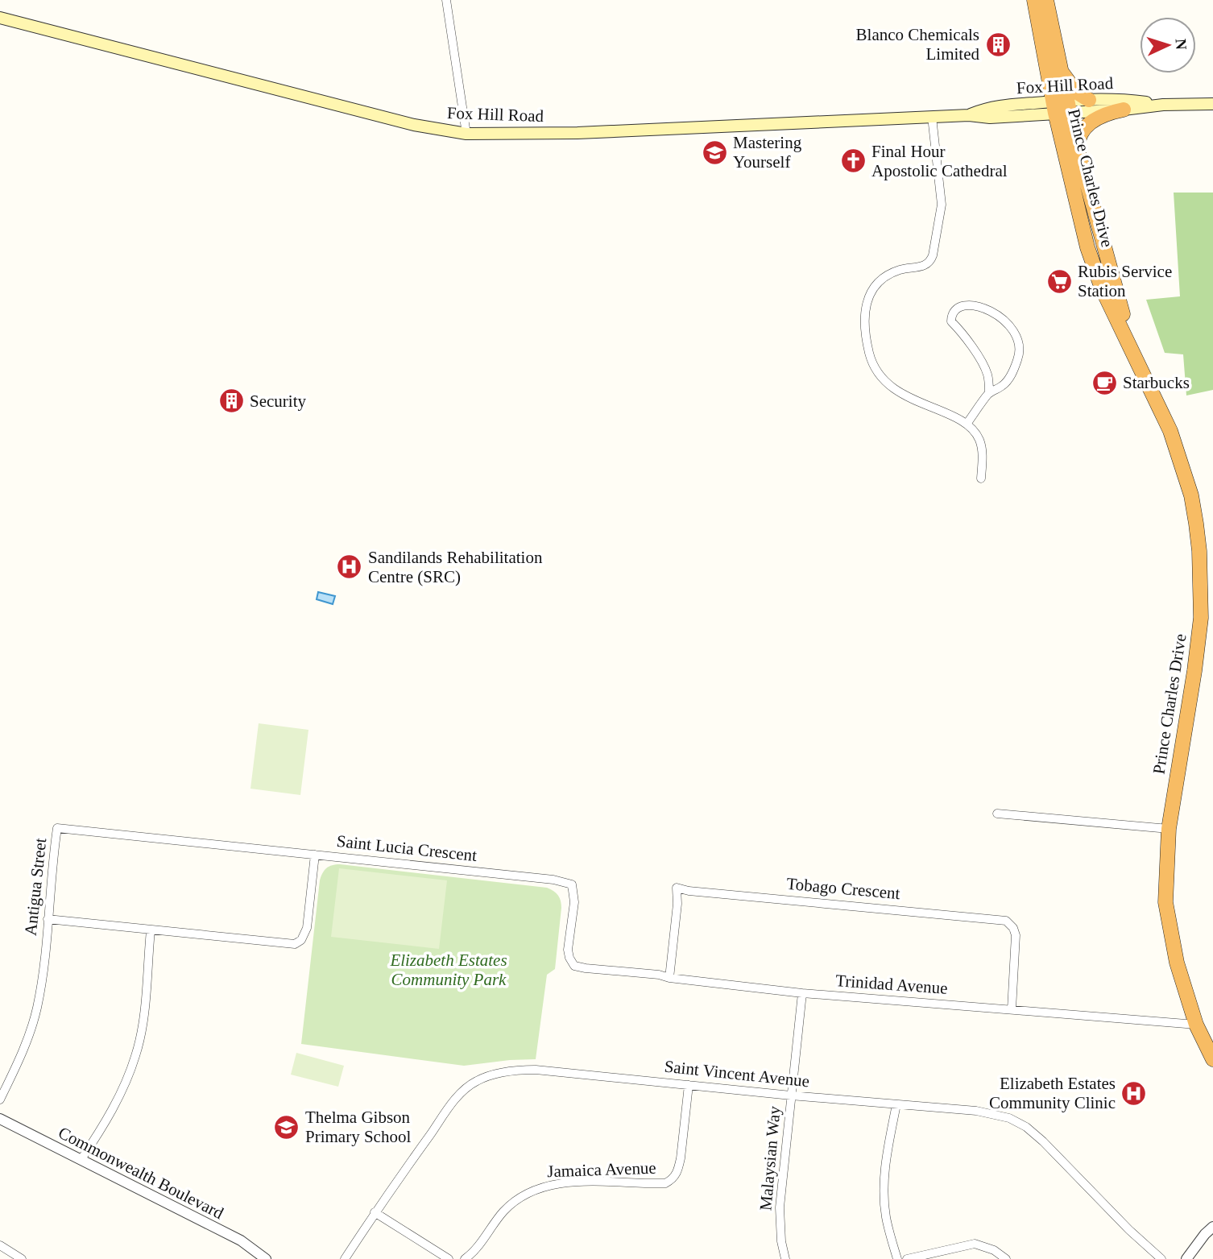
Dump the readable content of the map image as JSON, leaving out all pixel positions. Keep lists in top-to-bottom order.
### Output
{
  "streets": {
    "highway": ["Prince Charles Drive"],
    "main road": ["Fox Hill Road"],
    "street": [
      "Saint Lucia Crescent",
      "Antigua Street",
      "Tobago Crescent",
      "Trinidad Avenue",
      "Saint Vincent Avenue",
      "Malaysian Way",
      "Jamaica Avenue",
      "Commonwealth Boulevard"
    ]
  },
  "crossings": [
    ["Fox Hill Road", "Prince Charles Drive"],
    ["Prince Charles Drive", "Trinidad Avenue"],
    ["Saint Lucia Crescent", "Antigua Street"],
    ["Saint Lucia Crescent", "Trinidad Avenue"],
    ["Tobago Crescent", "Trinidad Avenue"],
    ["Trinidad Avenue", "Malaysian Way"],
    ["Saint Vincent Avenue", "Malaysian Way"],
    ["Saint Vincent Avenue", "Jamaica Avenue"]
  ],
  "parks": ["Elizabeth Estates Community Park"],
  "places": {
    "building": ["Blanco Chemicals Limited", "Security"],
    "school or university": ["Mastering Yourself", "Thelma Gibson Primary School"],
    "church": ["Final Hour Apostolic Cathedral"],
    "supermarket": ["Rubis Service Station"],
    "cafe": ["Starbucks"],
    "hospital": ["Sandilands Rehabilitation Centre (SRC)", "Elizabeth Estates Community Clinic"]
  },
  "north": "right"
}
